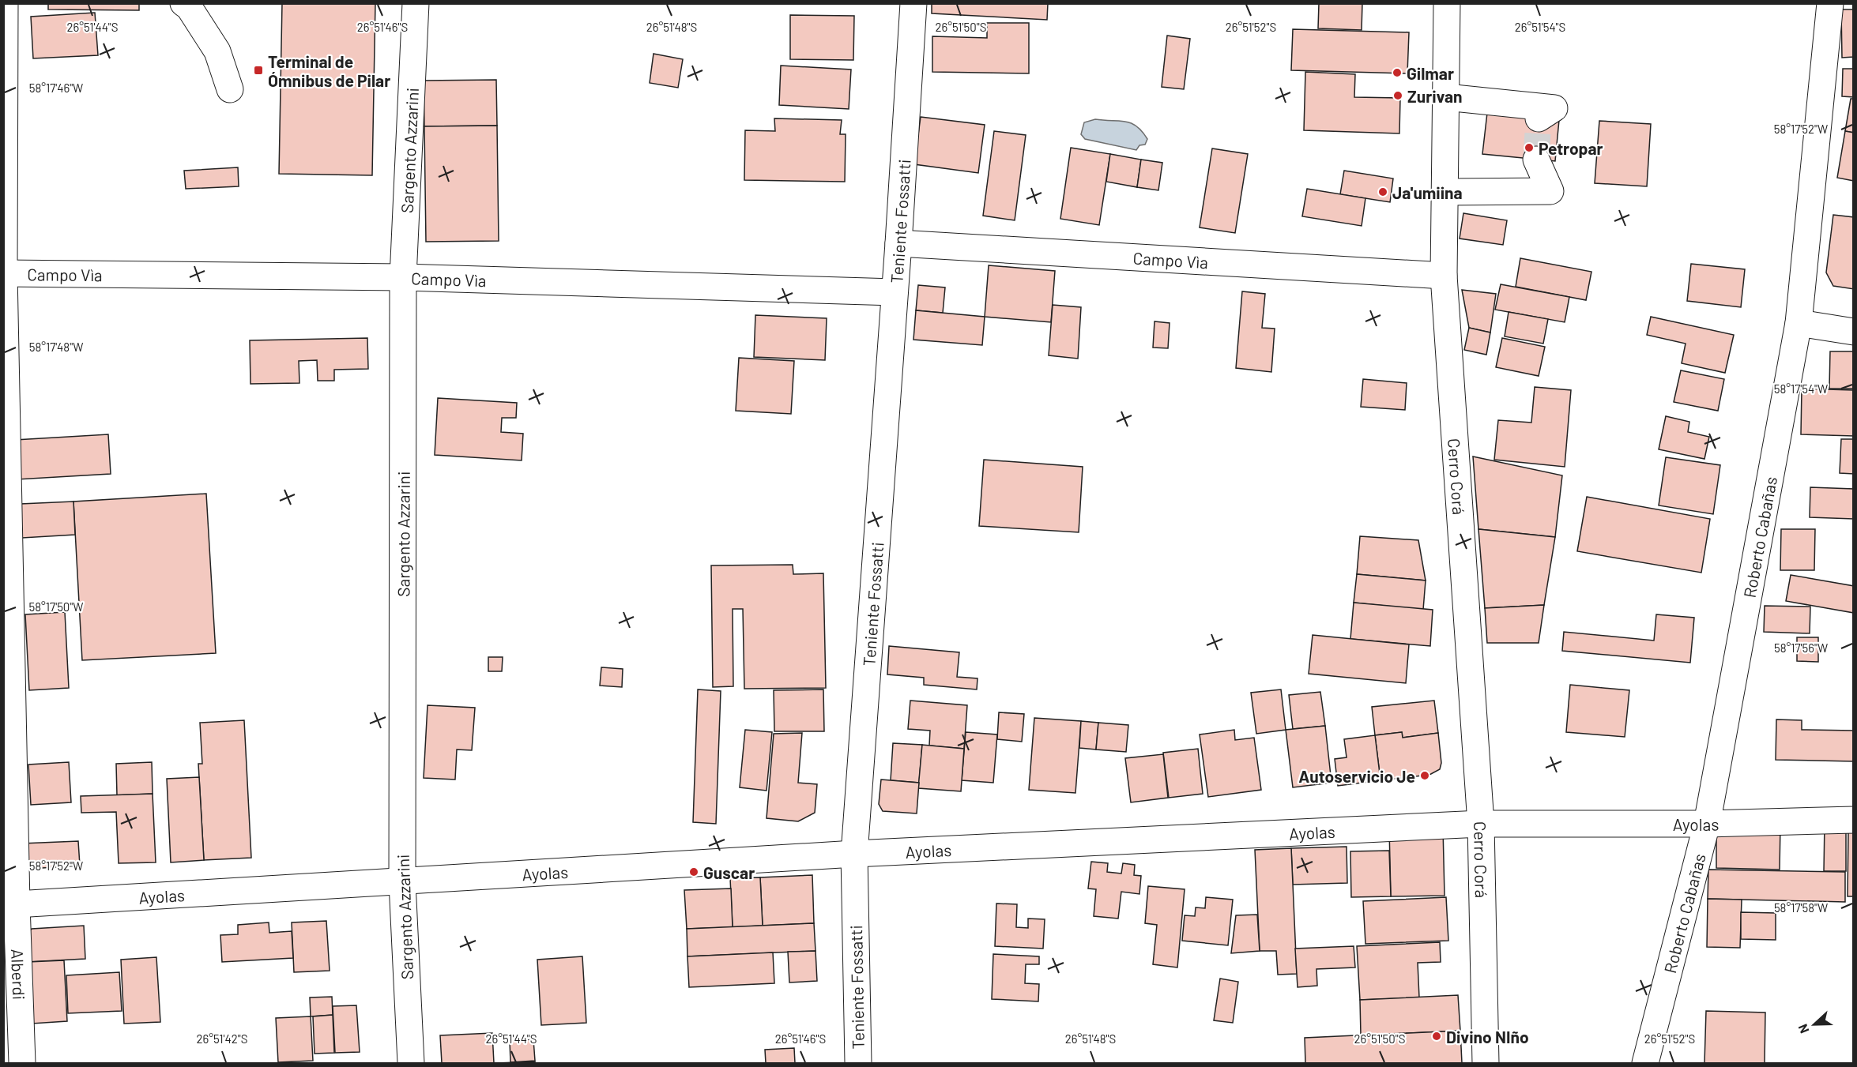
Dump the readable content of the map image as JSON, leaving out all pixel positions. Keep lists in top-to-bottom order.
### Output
{
  "streets": {
    "street": [
      "Sargento Azzarini",
      "Teniente Fossatti",
      "Campo Vìa",
      "Cerro Corá",
      "Roberto Cabañas",
      "Ayolas",
      "Alberdi"
    ]
  },
  "crossings": [
    ["Sargento Azzarini", "Campo Vìa"],
    ["Sargento Azzarini", "Ayolas"],
    ["Teniente Fossatti", "Campo Vìa"],
    ["Teniente Fossatti", "Ayolas"],
    ["Campo Vìa", "Cerro Corá"],
    ["Campo Vìa", "Alberdi"],
    ["Cerro Corá", "Ayolas"],
    ["Roberto Cabañas", "Ayolas"],
    ["Ayolas", "Alberdi"]
  ],
  "places": {
    "transit": ["Terminal de Ómnibus de Pilar"],
    "other": [
      "Gilmar",
      "Zurivan",
      "Petropar",
      "Ja'umiina",
      "Autoservicio Je",
      "Guscar",
      "Divino NIño"
    ]
  },
  "north": "left",
  "coordinates": [
    "26°51'44\"S",
    "26°51'46\"S",
    "26°51'48\"S",
    "26°51'50\"S",
    "26°51'52\"S",
    "26°51'54\"S",
    "58°17'46\"W",
    "58°17'52\"W",
    "58°17'48\"W",
    "58°17'54\"W",
    "58°17'50\"W",
    "58°17'56\"W",
    "58°17'58\"W",
    "26°51'42\"S"
  ]
}
